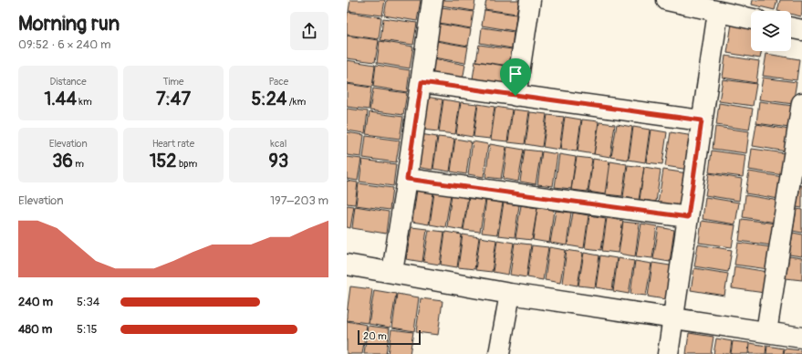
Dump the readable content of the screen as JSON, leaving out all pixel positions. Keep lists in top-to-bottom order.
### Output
{
  "scale_bar": "20 m",
  "page": {
    "heading": ["Morning run", "09:52 · 6 × 240 m"],
    "stats": [
      ["Distance", "1.44 km"],
      ["Time", "7:47"],
      ["Pace", "5:24 /km"],
      ["Elevation", "36 m"],
      ["Heart rate", "152 bpm"],
      ["kcal", "93"]
    ],
    "chart": ["Elevation", "197–203 m"],
    "list": [
      {
        "name": "240 m",
        "note": "5:34"
      },
      {
        "name": "480 m",
        "note": "5:15"
      }
    ],
    "scale": "20 m"
  }
}
